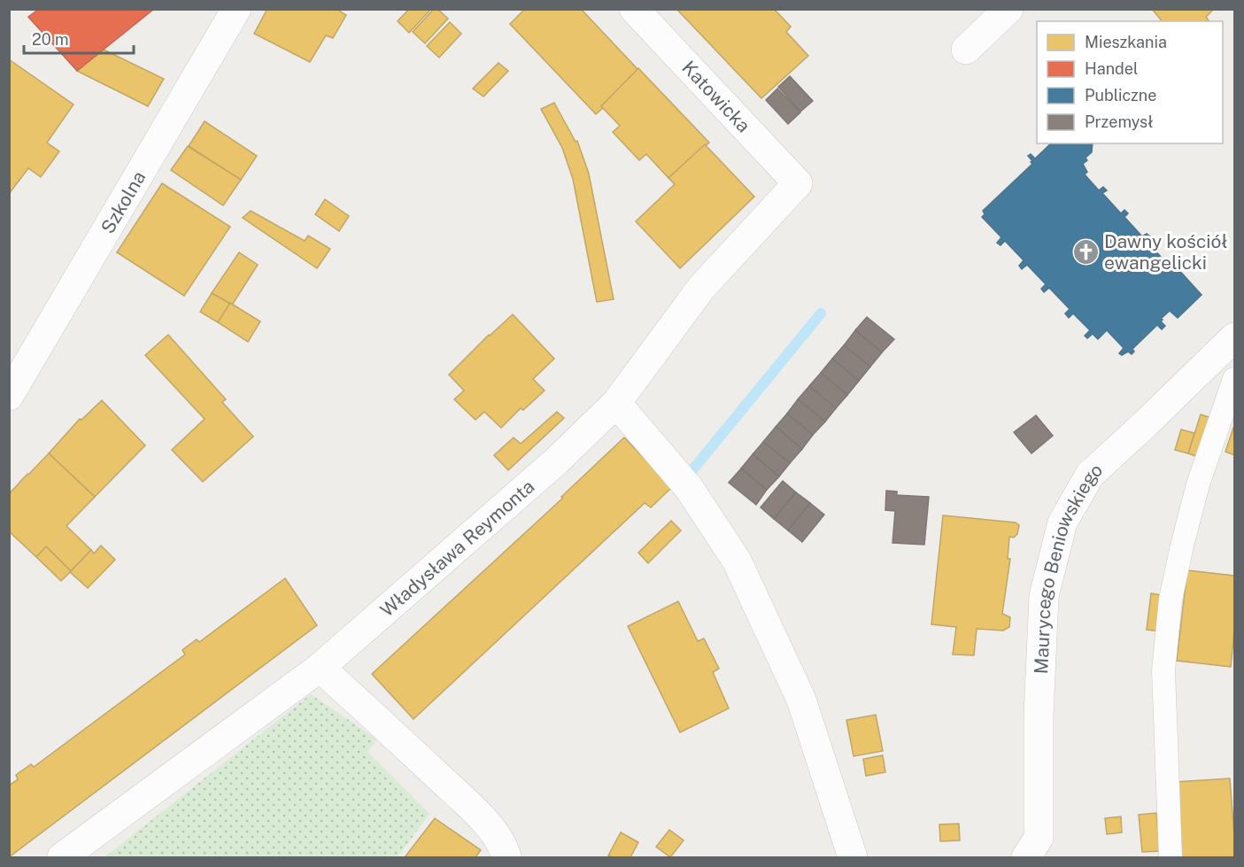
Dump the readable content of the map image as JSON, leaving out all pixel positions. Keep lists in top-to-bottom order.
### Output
{
  "streets": {
    "street": [
      "Katowicka",
      "Szkolna",
      "Władysława Reymonta",
      "Maurycego Beniowskiego"
    ]
  },
  "crossings": [
    ["Katowicka", "Władysława Reymonta"]
  ],
  "places": {
    "church": ["Dawny kościół ewangelicki"]
  },
  "legend": [
    "Mieszkania",
    "Handel",
    "Publiczne",
    "Przemysł"
  ],
  "scale_bar": "20 m"
}
